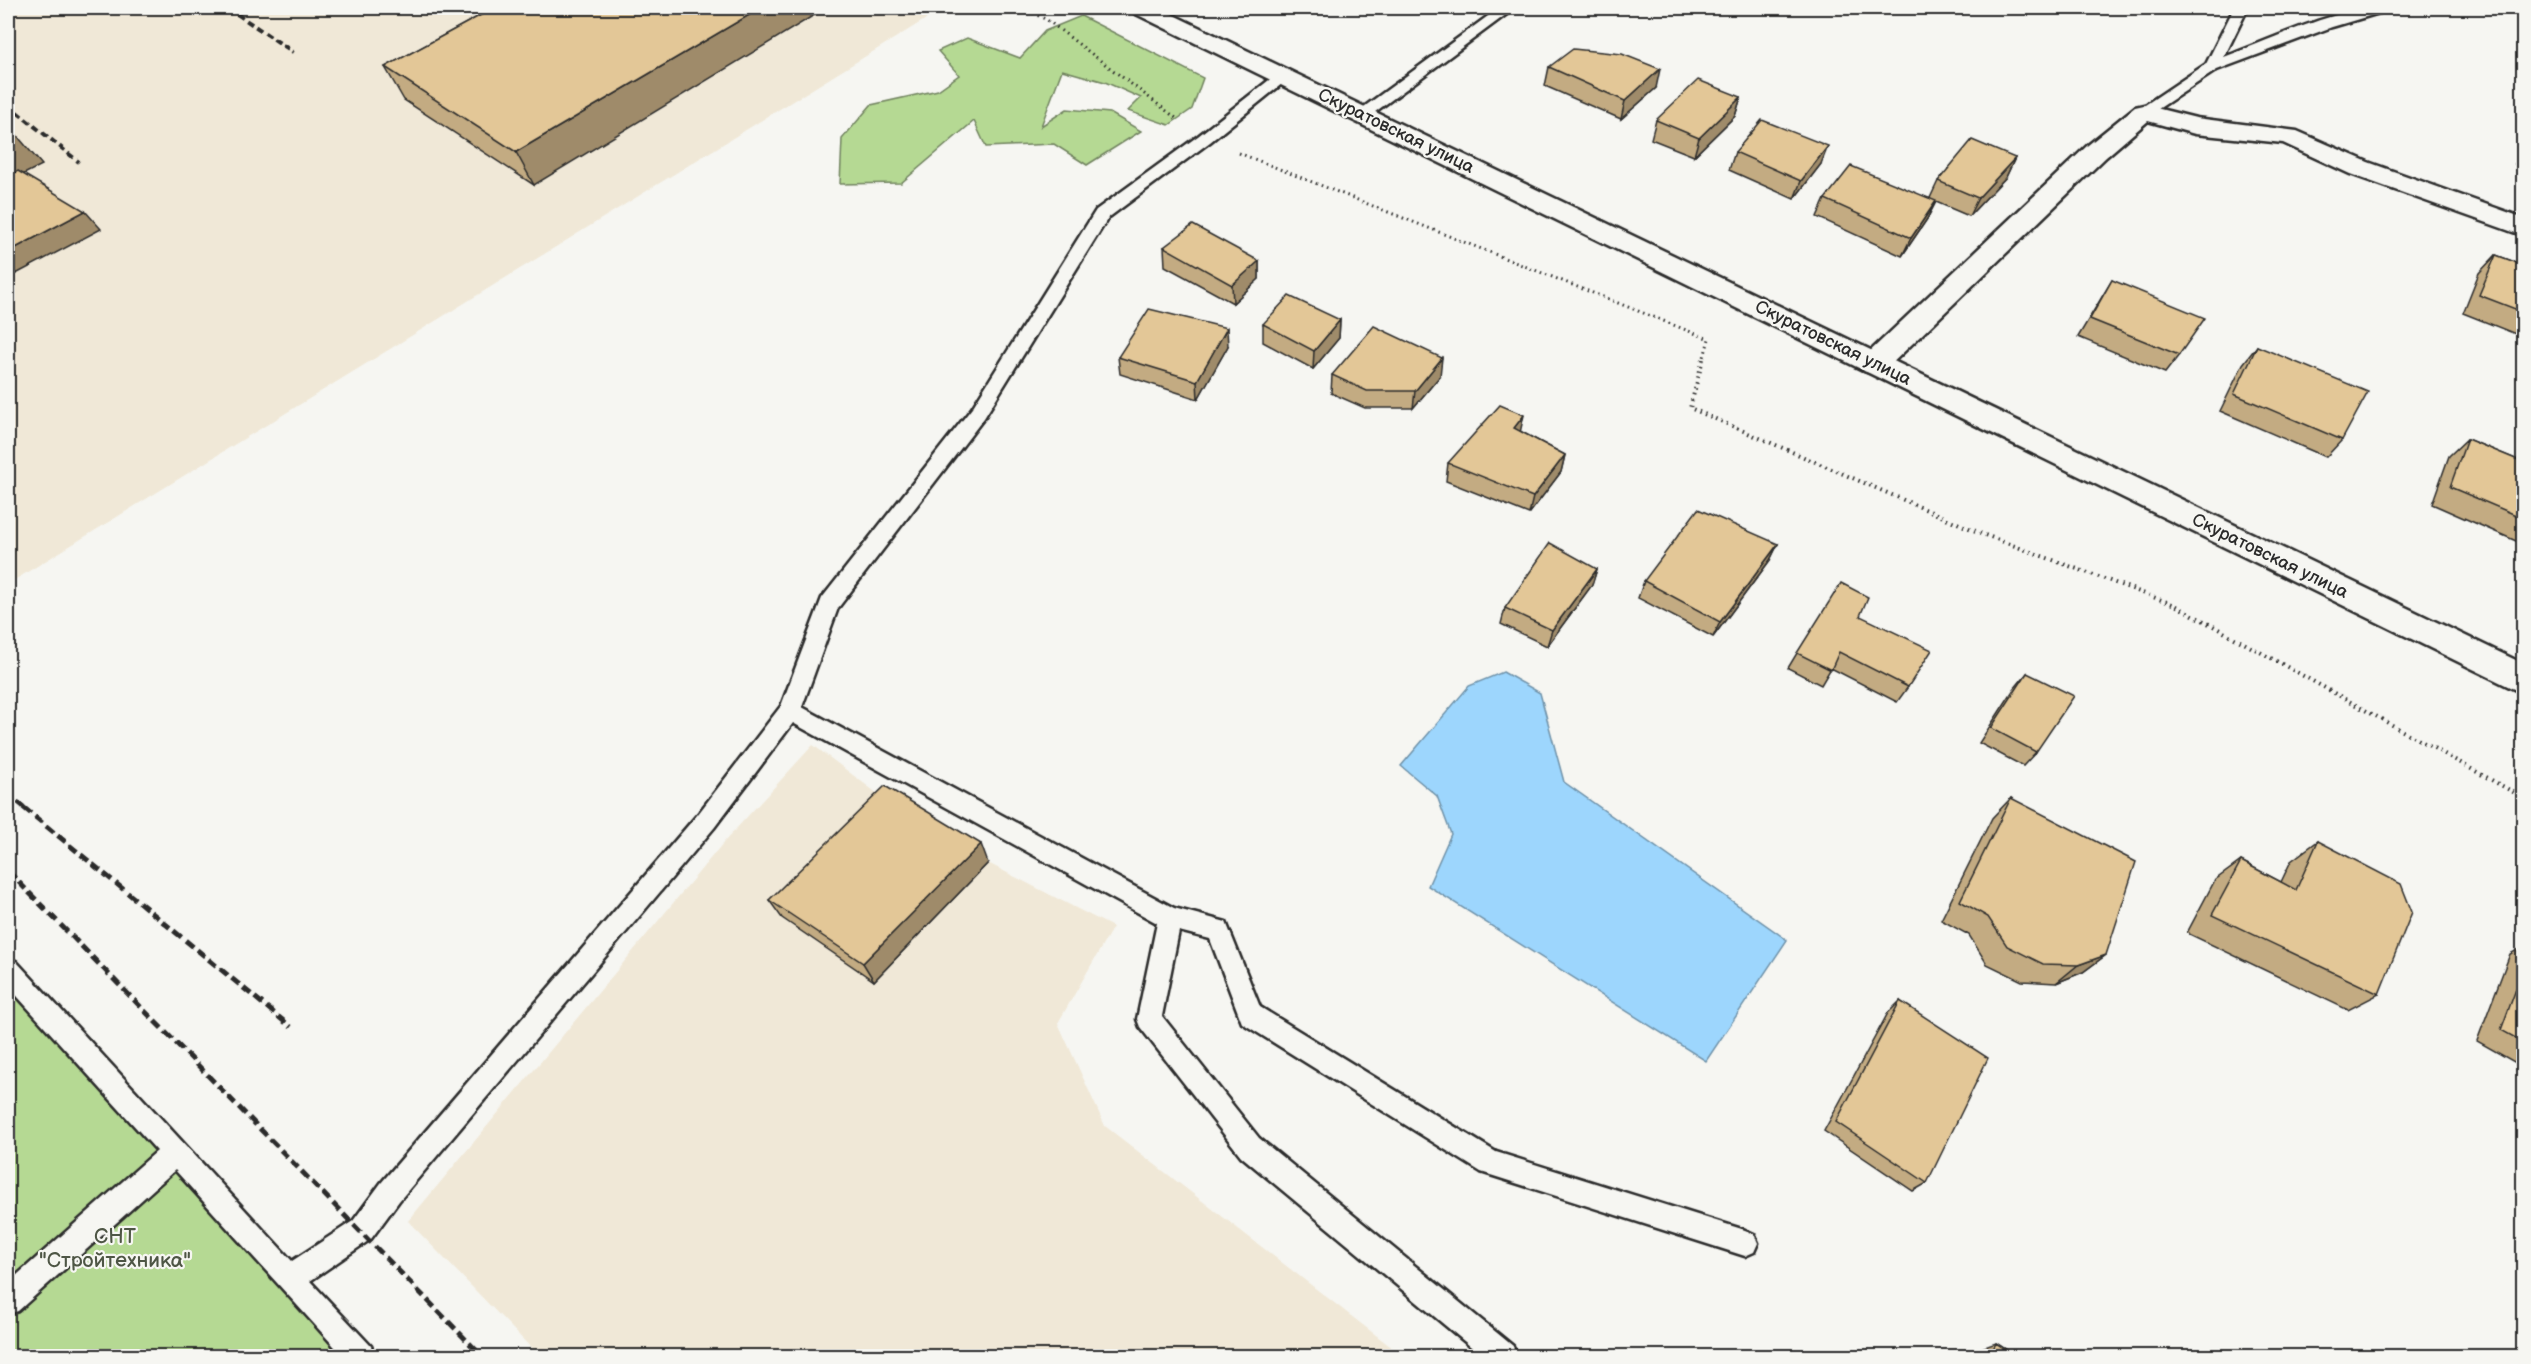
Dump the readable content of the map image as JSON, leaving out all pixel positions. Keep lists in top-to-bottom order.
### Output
{
  "streets": {
    "street": ["Скуратовская улица"]
  },
  "parks": ["СНТ \"Стройтехника\""]
}
